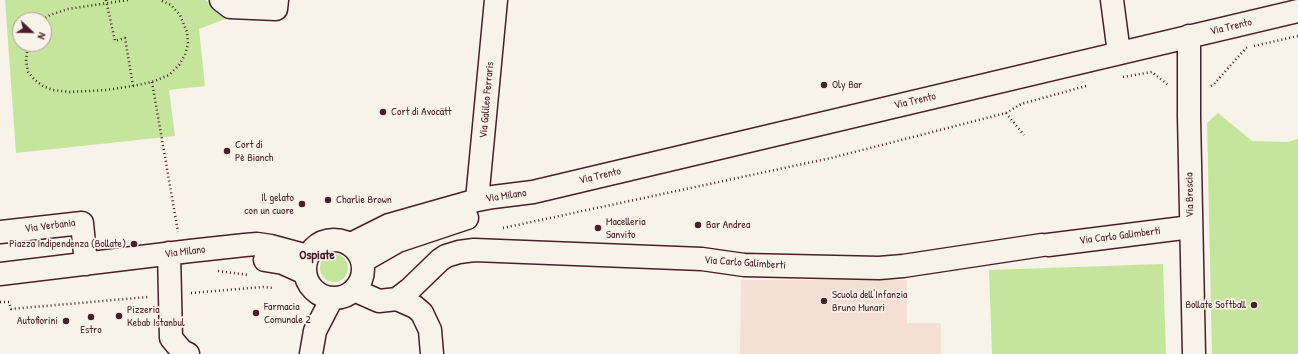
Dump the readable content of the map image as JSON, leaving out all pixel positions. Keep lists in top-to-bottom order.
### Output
{
  "streets": {
    "street": [
      "Via Trento",
      "Via Galileo Ferraris",
      "Via Brescia",
      "Via Milano",
      "Via Verbania",
      "Via Carlo Galimberti"
    ]
  },
  "crossings": [
    ["Via Trento", "Via Brescia"],
    ["Via Trento", "Via Milano"],
    ["Via Galileo Ferraris", "Via Milano"],
    ["Via Brescia", "Via Carlo Galimberti"],
    ["Via Milano", "Via Verbania"]
  ],
  "districts": ["Ospiate"],
  "places": [
    "Oly Bar",
    "Cort di Avocätt",
    "Cort di Pè Bianch",
    "Charlie Brown",
    "Il gelato con un cuore",
    "Bar Andrea",
    "Macelleria Sanvito",
    "Piazza Indipendenza (Bollate)",
    "Scuola dell'Infanzia Bruno Munari",
    "Bollate Softball",
    "Farmacia Comunale 2",
    "Pizzeria Kebab Istanbul",
    "Estro",
    "Autofiorini"
  ],
  "north": "right"
}
